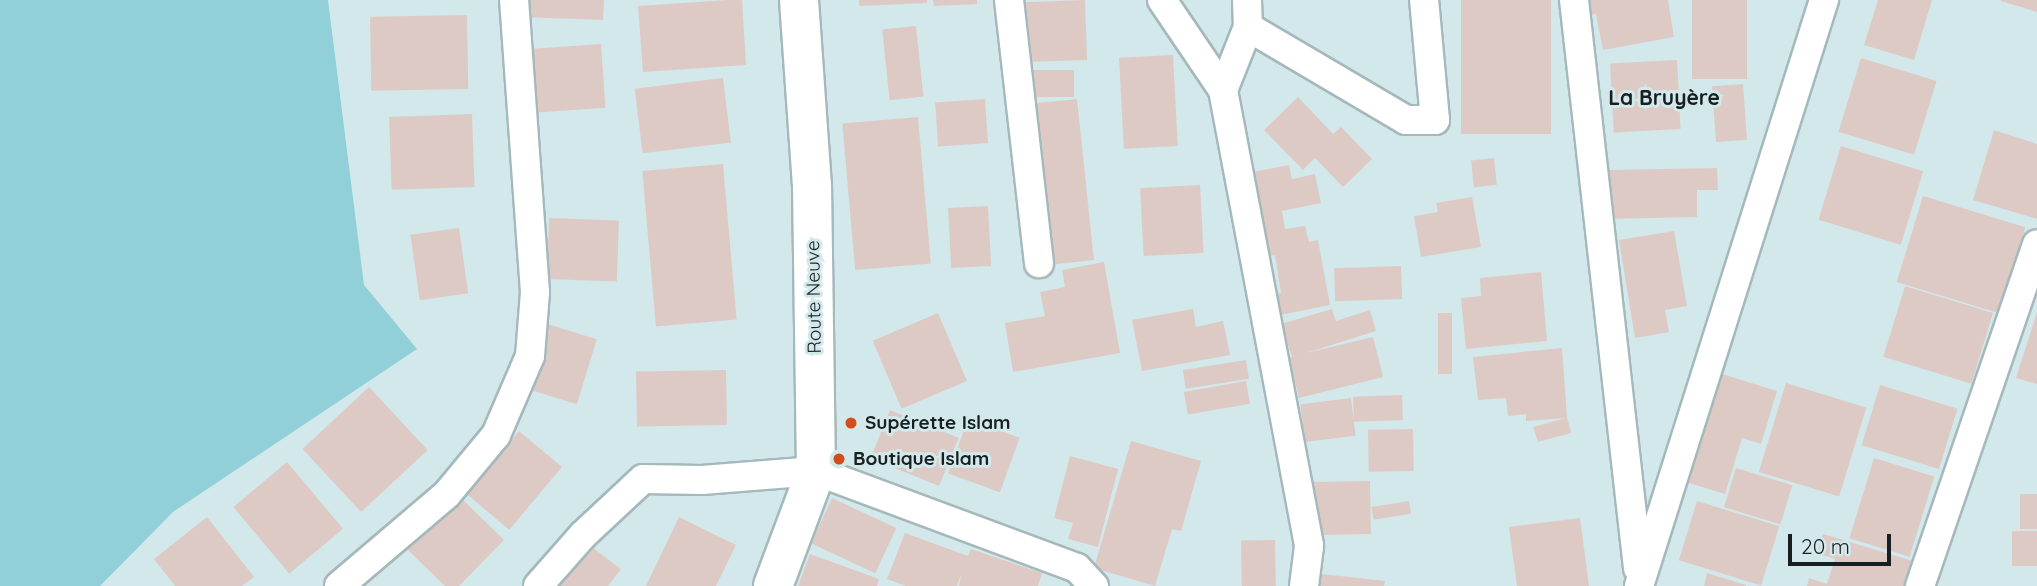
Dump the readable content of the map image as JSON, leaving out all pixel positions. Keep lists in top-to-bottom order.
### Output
{
  "streets": {
    "main road": ["Route Neuve"]
  },
  "districts": ["La Bruyère"],
  "places": ["Supérette Islam", "Boutique Islam"],
  "scale_bar": "20 m"
}
